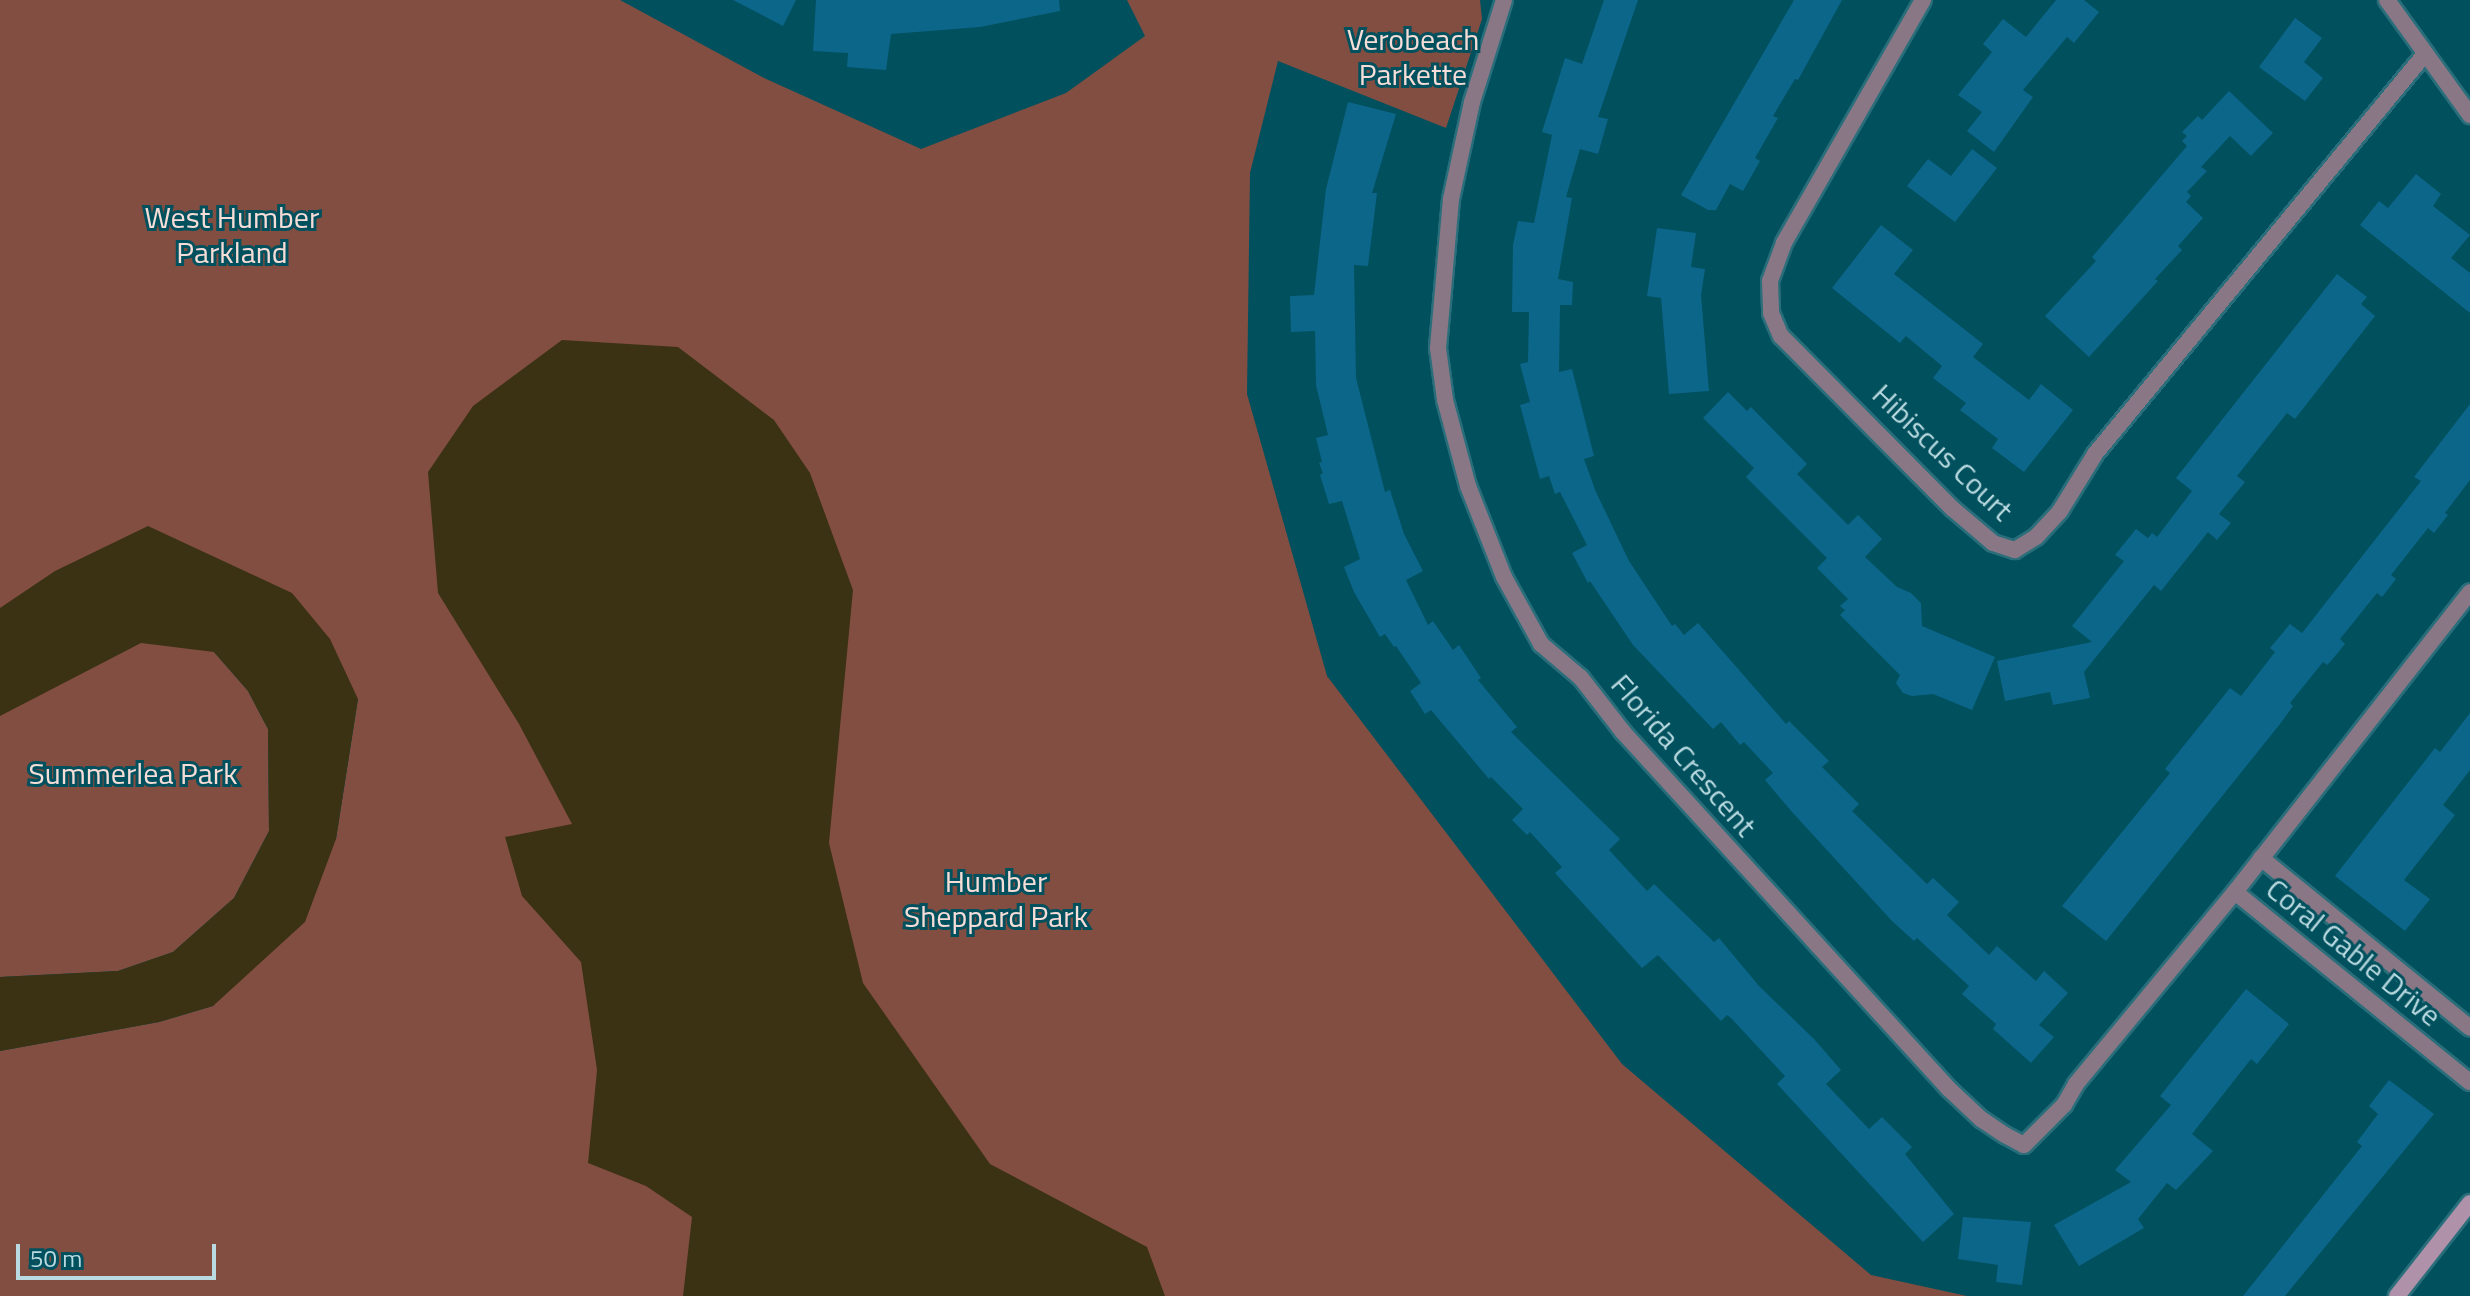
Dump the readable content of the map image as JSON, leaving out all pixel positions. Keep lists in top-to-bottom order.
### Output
{
  "streets": {
    "street": ["Hibiscus Court", "Florida Crescent", "Coral Gable Drive"]
  },
  "crossings": [
    ["Florida Crescent", "Coral Gable Drive"]
  ],
  "parks": [
    "Verobeach Parkette",
    "West Humber Parkland",
    "Summerlea Park",
    "Humber Sheppard Park"
  ],
  "scale_bar": "50 m"
}
